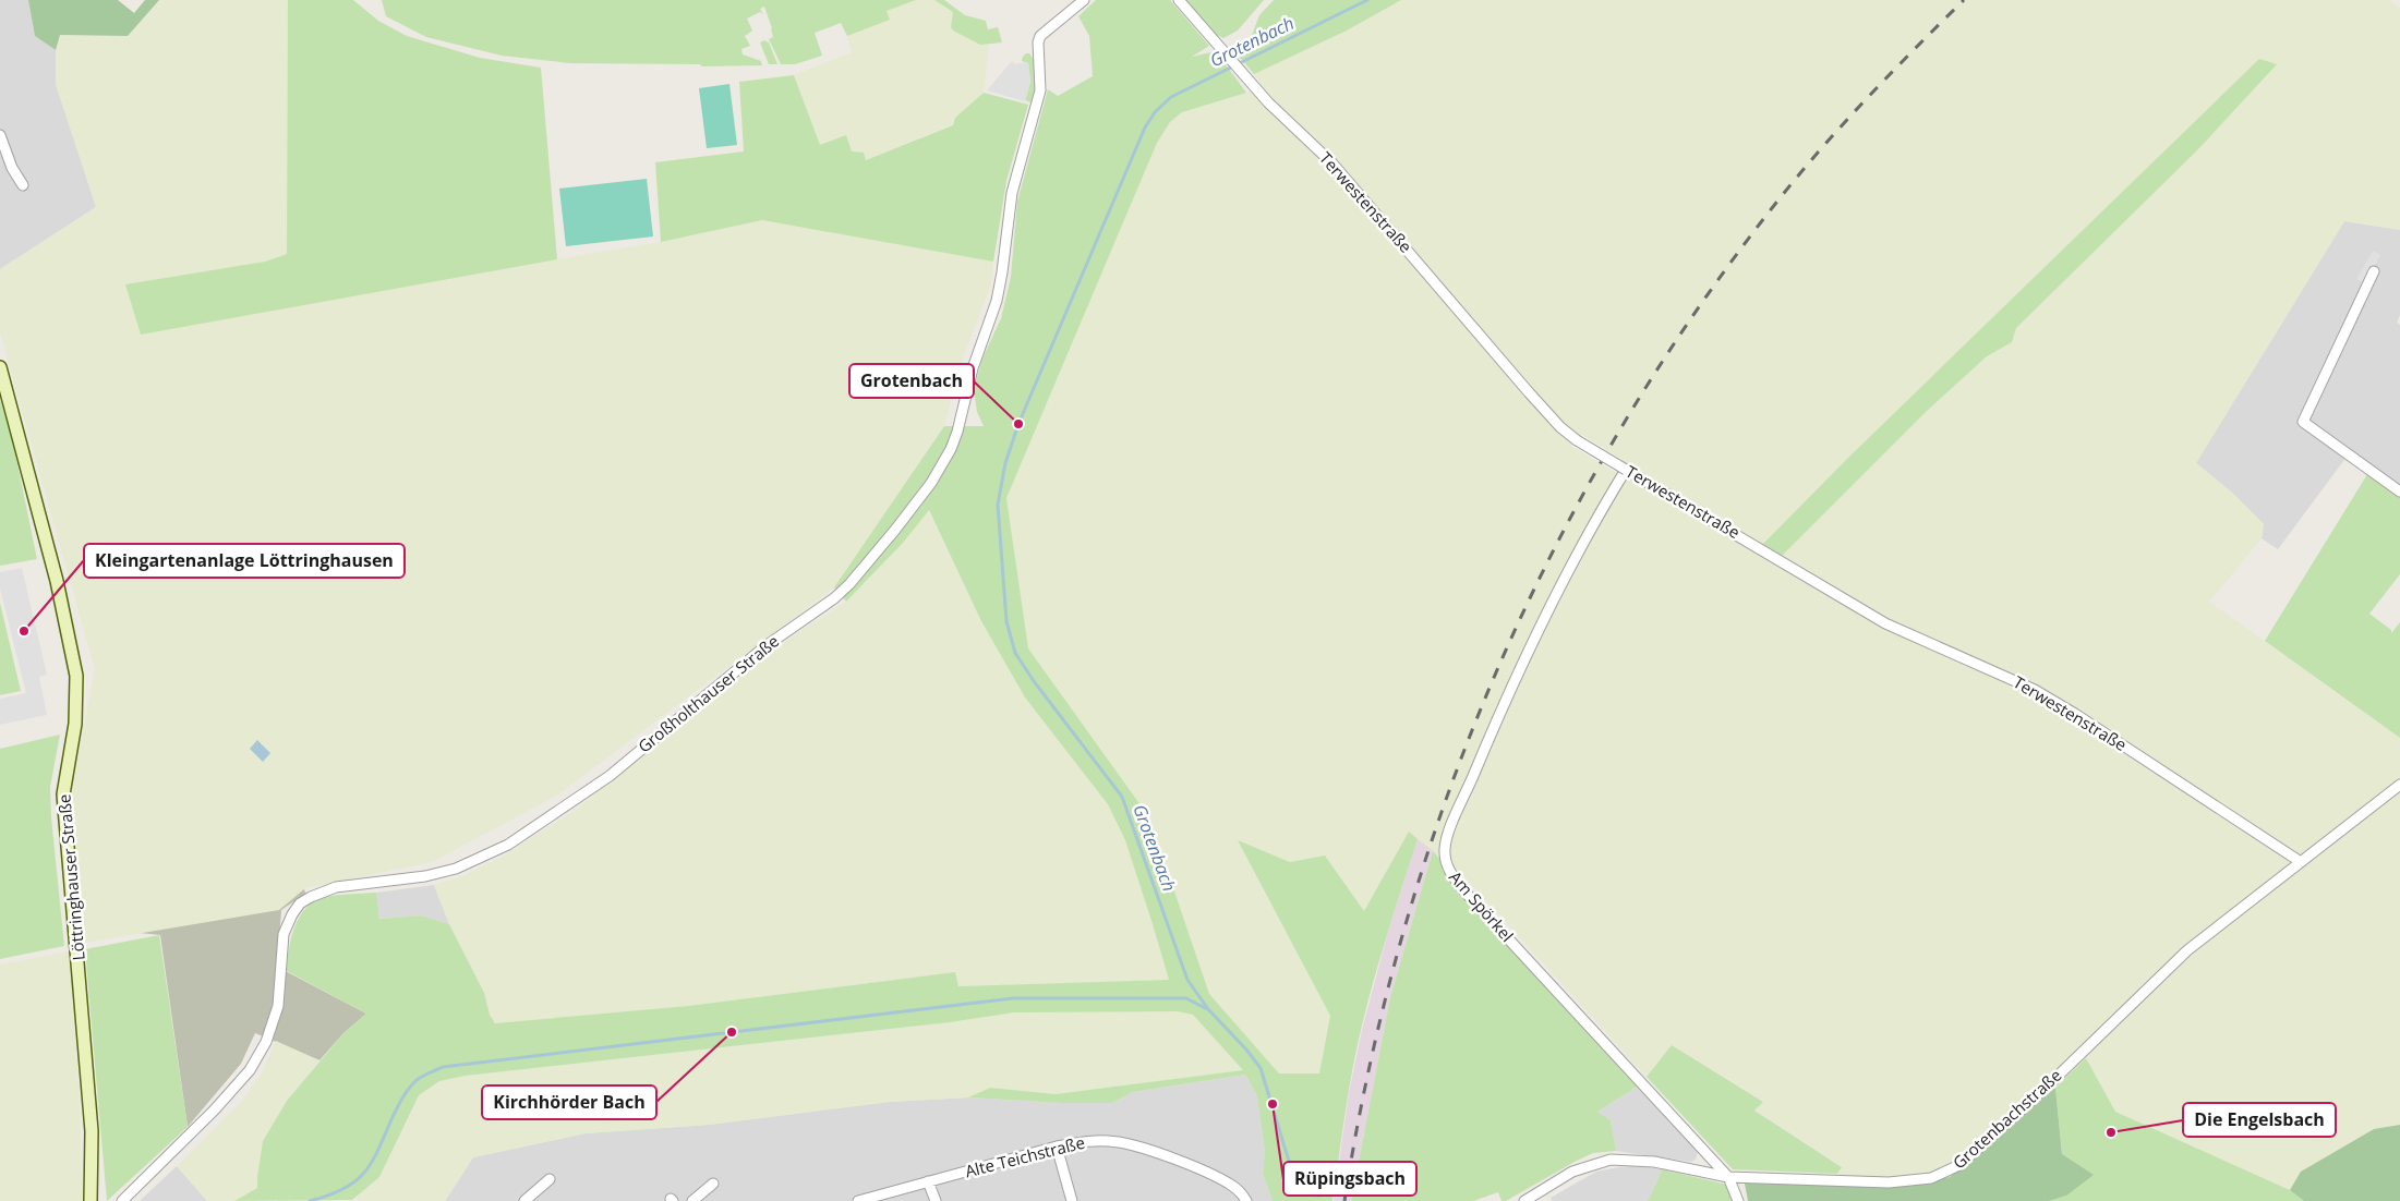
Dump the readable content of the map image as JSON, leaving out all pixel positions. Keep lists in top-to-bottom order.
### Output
{
  "streets": {
    "street": [
      "Terwestenstraße",
      "Großholthauser Straße",
      "Löttringhauser Straße",
      "Am Spörkel",
      "Grotenbachstraße",
      "Alte Teichstraße"
    ]
  },
  "crossings": [
    ["Terwestenstraße", "Am Spörkel"],
    ["Terwestenstraße", "Grotenbachstraße"],
    ["Am Spörkel", "Grotenbachstraße"]
  ],
  "water": ["Grotenbach"],
  "places": [
    "Grotenbach",
    "Kleingartenanlage Löttringhausen",
    "Kirchhörder Bach",
    "Rüpingsbach",
    "Die Engelsbach"
  ]
}
